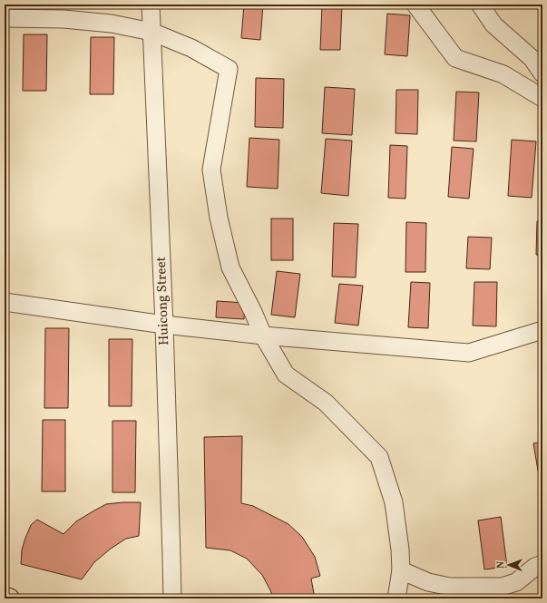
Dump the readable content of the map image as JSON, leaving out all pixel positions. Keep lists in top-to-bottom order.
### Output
{
  "streets": {
    "street": ["Huicong Street"]
  },
  "north": "left"
}
